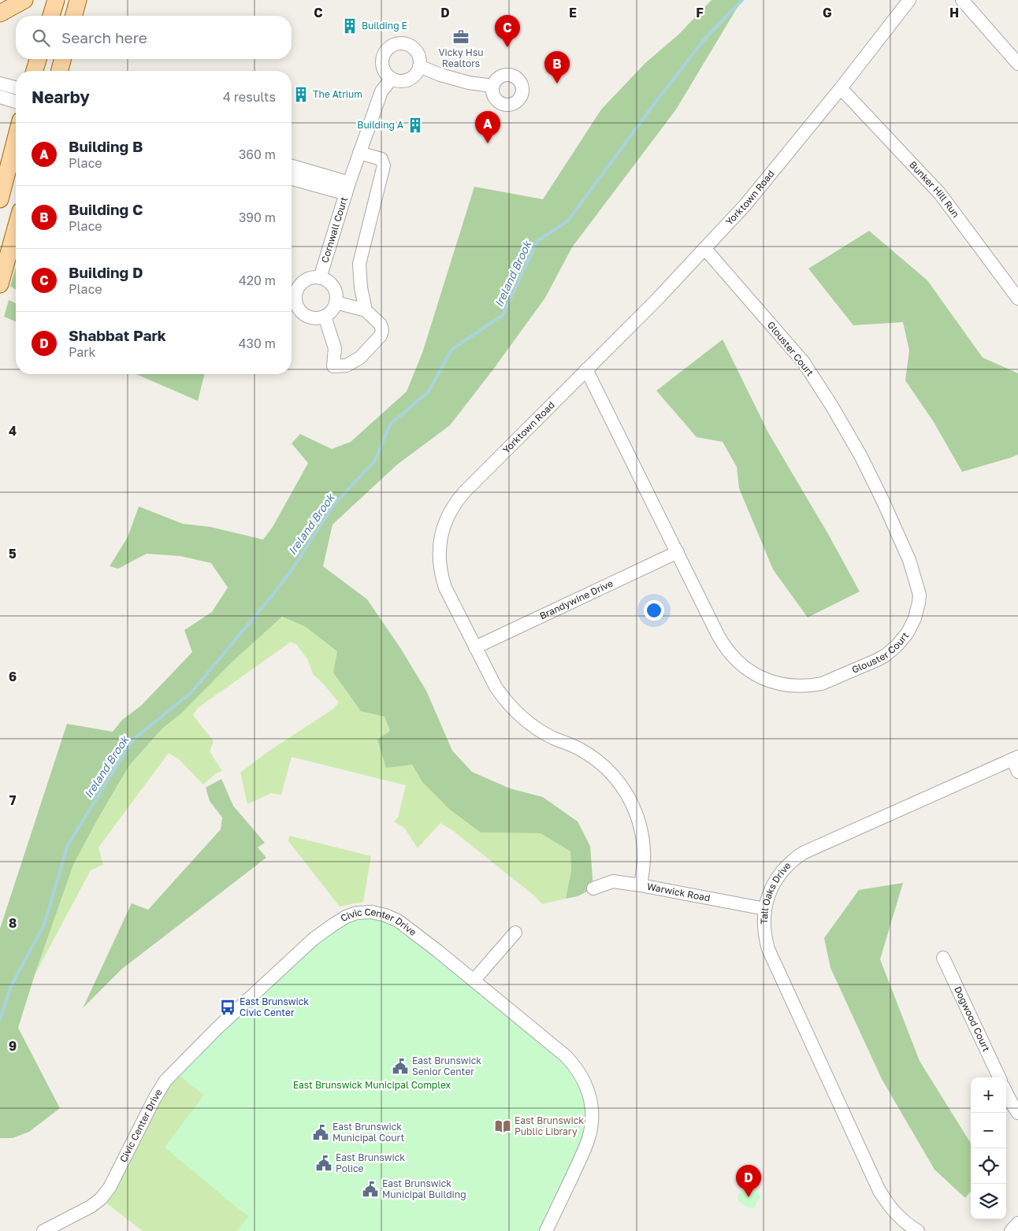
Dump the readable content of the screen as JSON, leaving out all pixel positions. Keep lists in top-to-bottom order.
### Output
{
  "streets": {
    "street": [
      "Bunker Hill Run",
      "Yorktown Road",
      "Cornwall Court",
      "Glouster Court",
      "Brandywine Drive",
      "Warwick Road",
      "Tall Oaks Drive",
      "Civic Center Drive",
      "Dogwood Court"
    ]
  },
  "crossings": [
    ["Bunker Hill Run", "Yorktown Road"],
    ["Yorktown Road", "Glouster Court"],
    ["Yorktown Road", "Brandywine Drive"],
    ["Yorktown Road", "Warwick Road"],
    ["Glouster Court", "Brandywine Drive"],
    ["Warwick Road", "Tall Oaks Drive"]
  ],
  "water": ["Ireland Brook"],
  "parks": ["East Brunswick Municipal Complex"],
  "places": {
    "building": ["Building E", "The Atrium", "Building A"],
    "office": ["Vicky Hsu Realtors"],
    "bus stop": ["East Brunswick Civic Center"],
    "public building": [
      "East Brunswick Senior Center",
      "East Brunswick Municipal Court",
      "East Brunswick Police",
      "East Brunswick Municipal Building"
    ],
    "library": ["East Brunswick Public Library"]
  },
  "page": {
    "pins": [
      "C",
      "B",
      "A",
      "D"
    ],
    "search": "Search here",
    "heading": ["Nearby", "4 results"],
    "list": [
      {
        "mark": "A",
        "name": "Building B",
        "note": "Place",
        "value": "360 m"
      },
      {
        "mark": "B",
        "name": "Building C",
        "note": "Place",
        "value": "390 m"
      },
      {
        "mark": "C",
        "name": "Building D",
        "note": "Place",
        "value": "420 m"
      },
      {
        "mark": "D",
        "name": "Shabbat Park",
        "note": "Park",
        "value": "430 m"
      }
    ],
    "map_buttons": ["+", "−"]
  },
  "grid": {
    "columns": [
      "C",
      "D",
      "E",
      "F",
      "G",
      "H"
    ],
    "rows": [
      "4",
      "5",
      "6",
      "7",
      "8",
      "9"
    ]
  }
}
